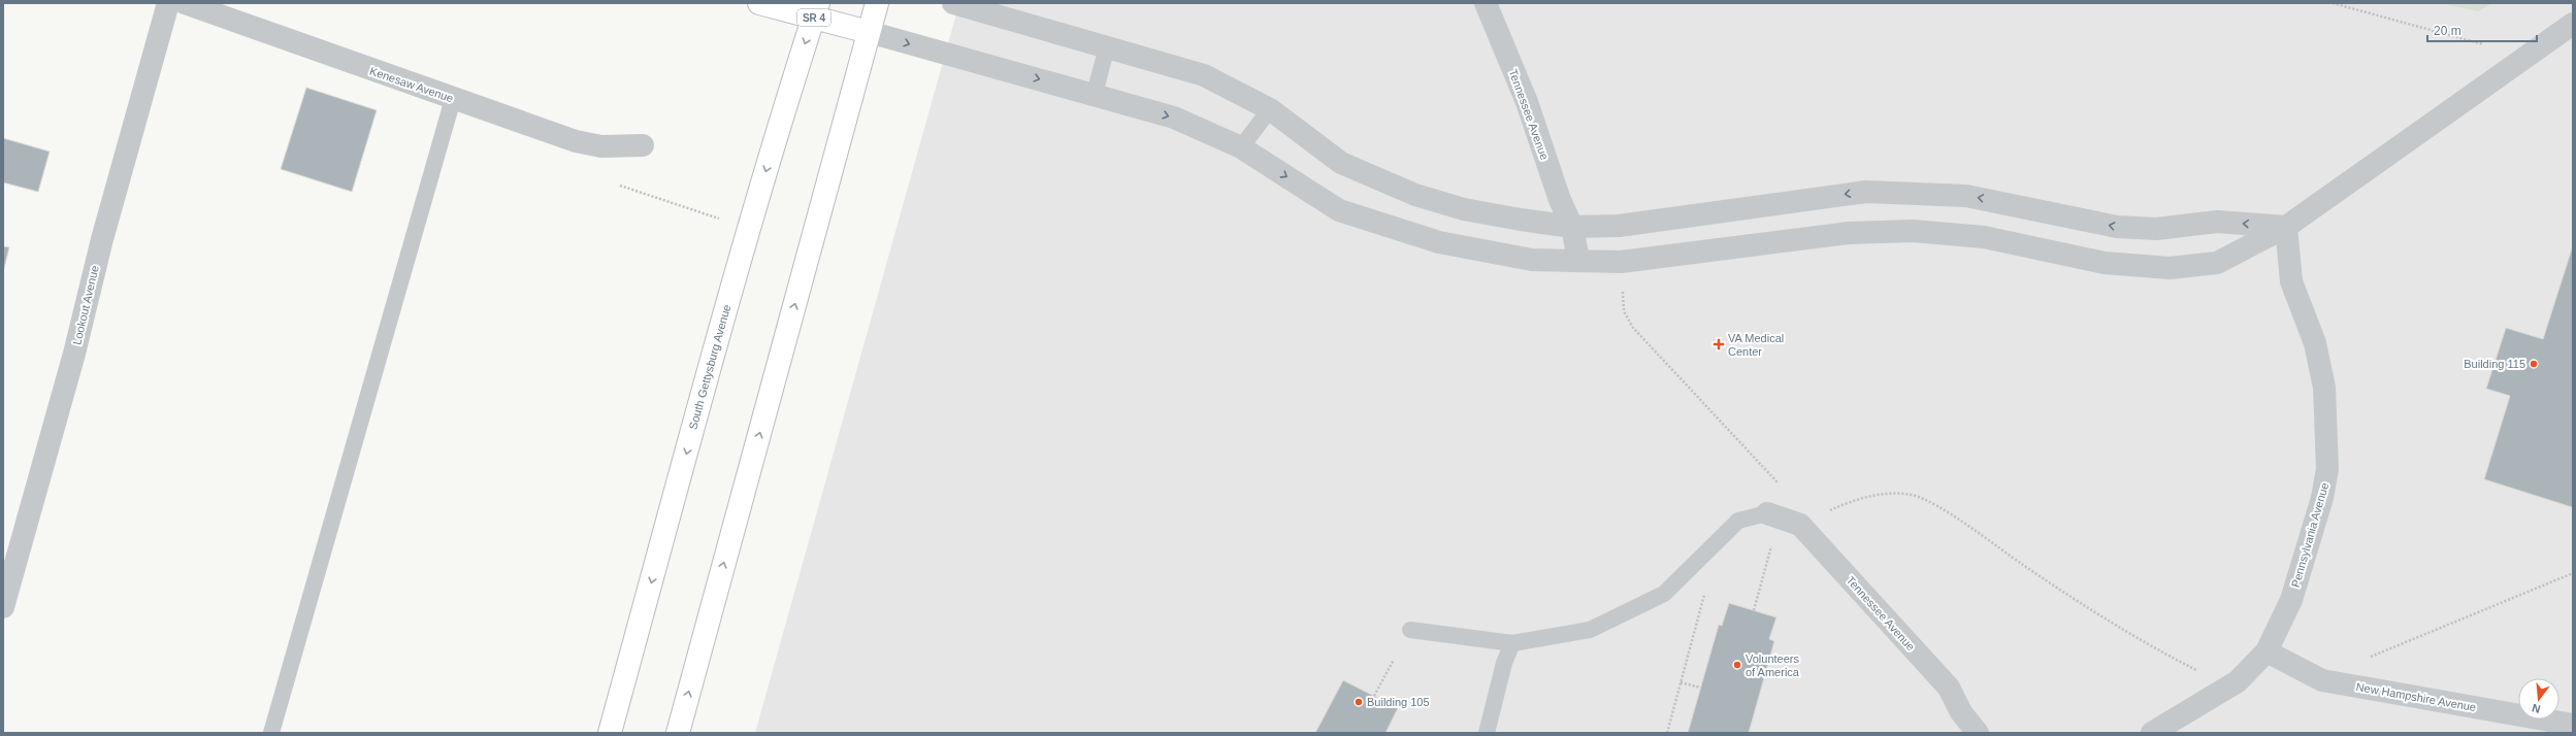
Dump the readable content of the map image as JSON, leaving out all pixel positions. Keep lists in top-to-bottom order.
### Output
{
  "streets": {
    "main road": ["SR 4", "South Gettysburg Avenue"],
    "street": [
      "Kenesaw Avenue",
      "Tennessee Avenue",
      "Lookout Avenue",
      "Pennsylvania Avenue",
      "New Hampshire Avenue"
    ]
  },
  "crossings": [
    ["SR 4", "South Gettysburg Avenue"],
    ["Pennsylvania Avenue", "New Hampshire Avenue"]
  ],
  "places": {
    "health": ["VA Medical Center"],
    "other": ["Building 115", "Volunteers of America", "Building 105"]
  },
  "scale_bar": "20 m",
  "north": "bottom"
}
